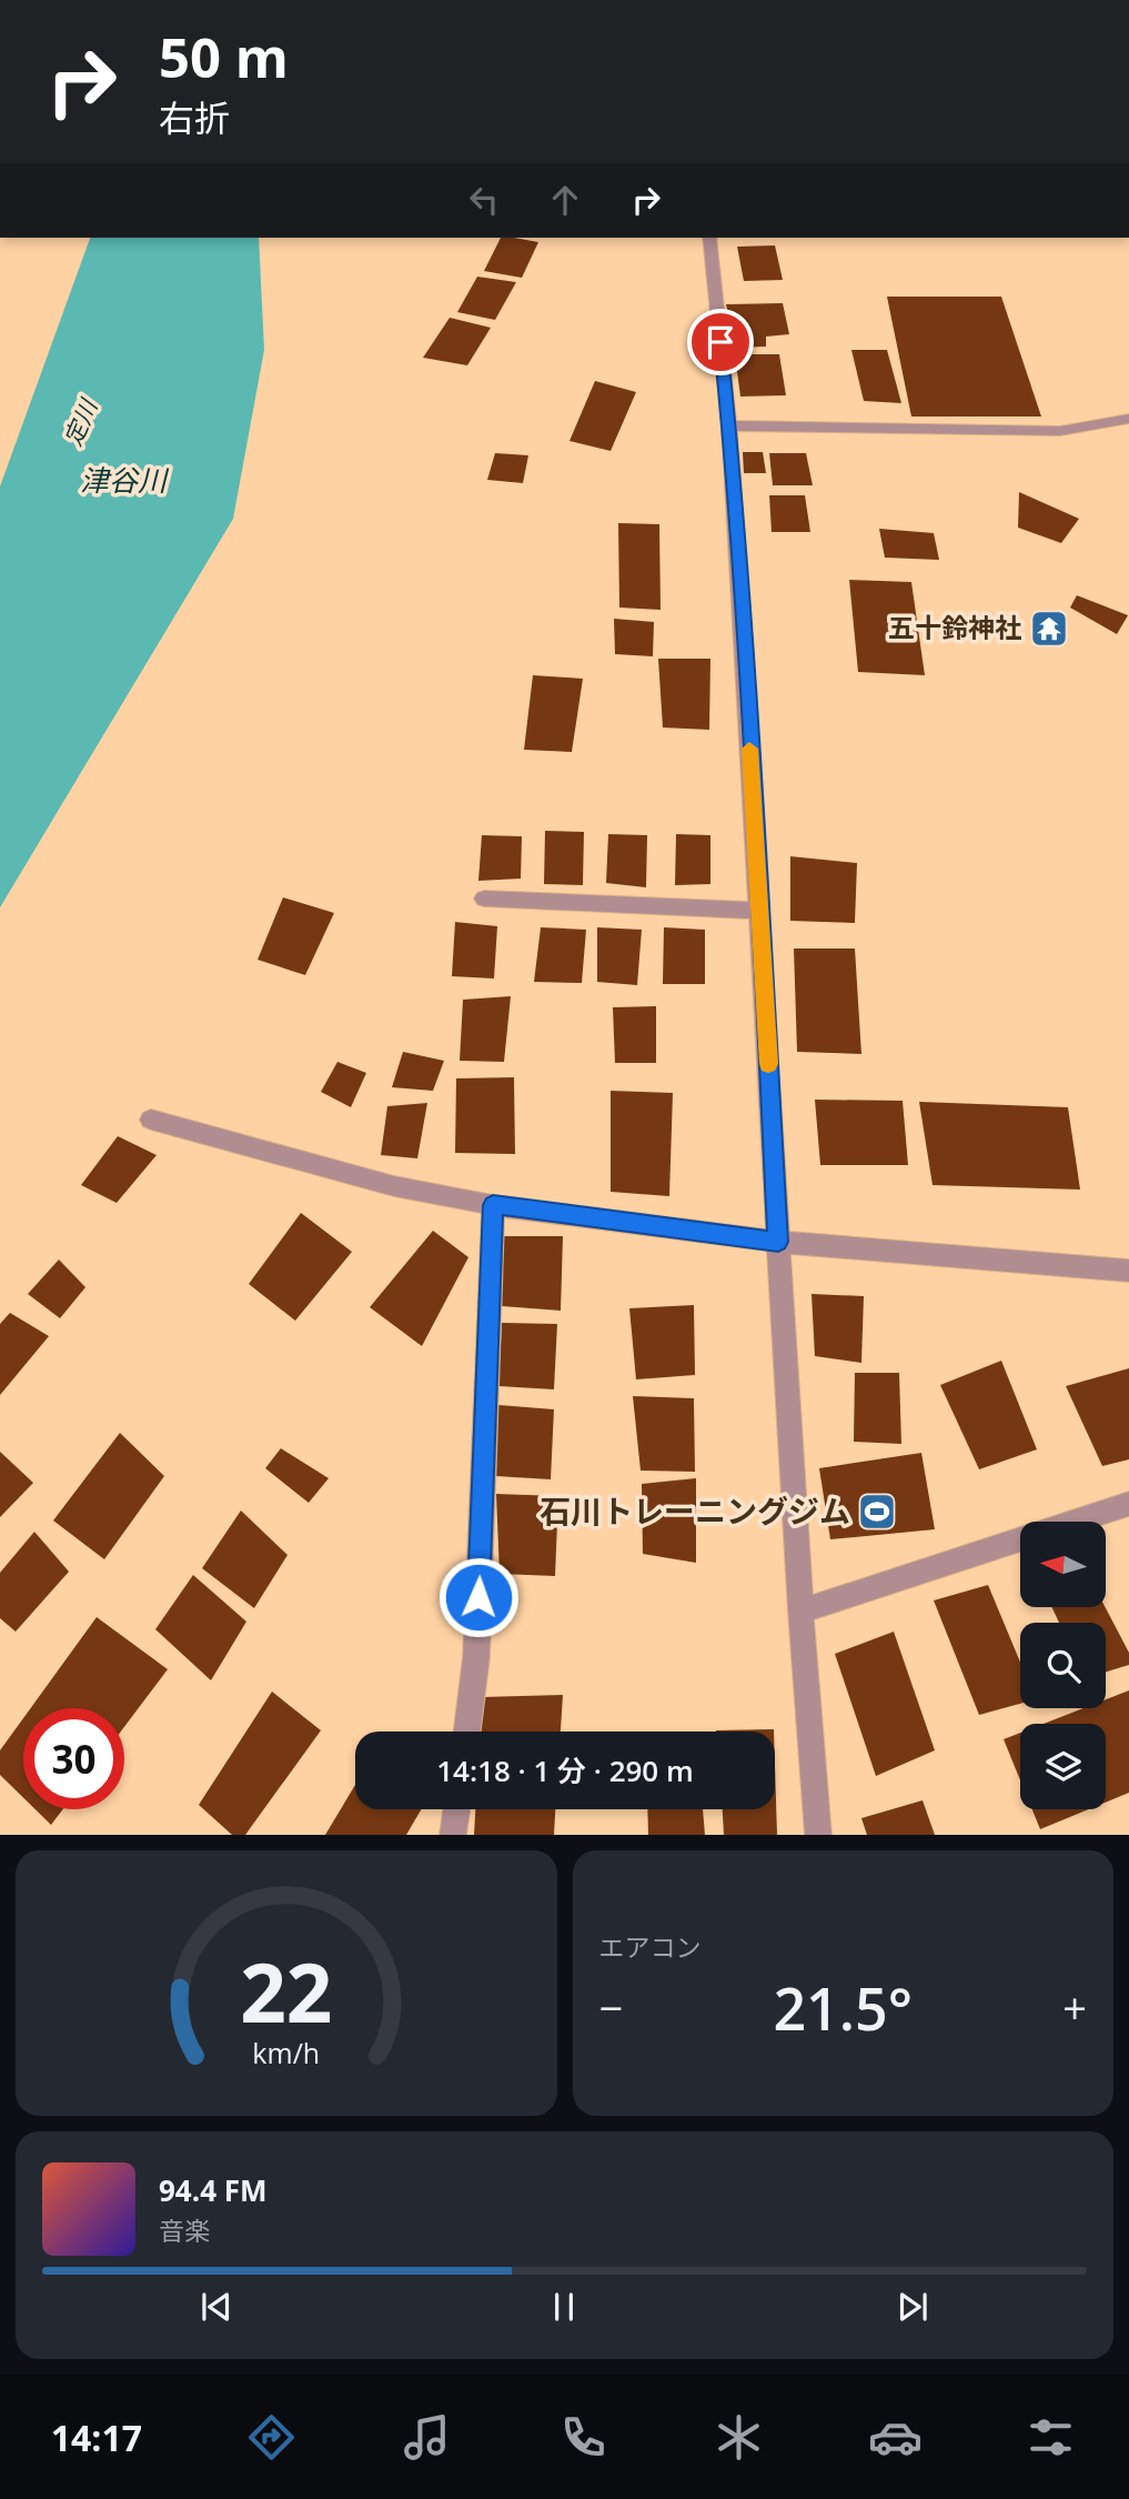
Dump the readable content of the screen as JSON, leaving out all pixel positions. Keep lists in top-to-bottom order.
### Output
{
  "water": ["定川", "津谷川"],
  "places": {
    "temple": ["五十鈴神社"],
    "sports": ["石川トレーニングジム"]
  },
  "north": "left",
  "page": {
    "turn": ["50 m", "右折"],
    "limit": "30",
    "trip": "14:18 · 1 分 · 290 m",
    "tile": "エアコン",
    "heat": ["−", "21.5°", "+"],
    "song": ["94.4 FM", "音楽"],
    "tabs": "14:17",
    "gauge": ["22", "km/h"]
  }
}
